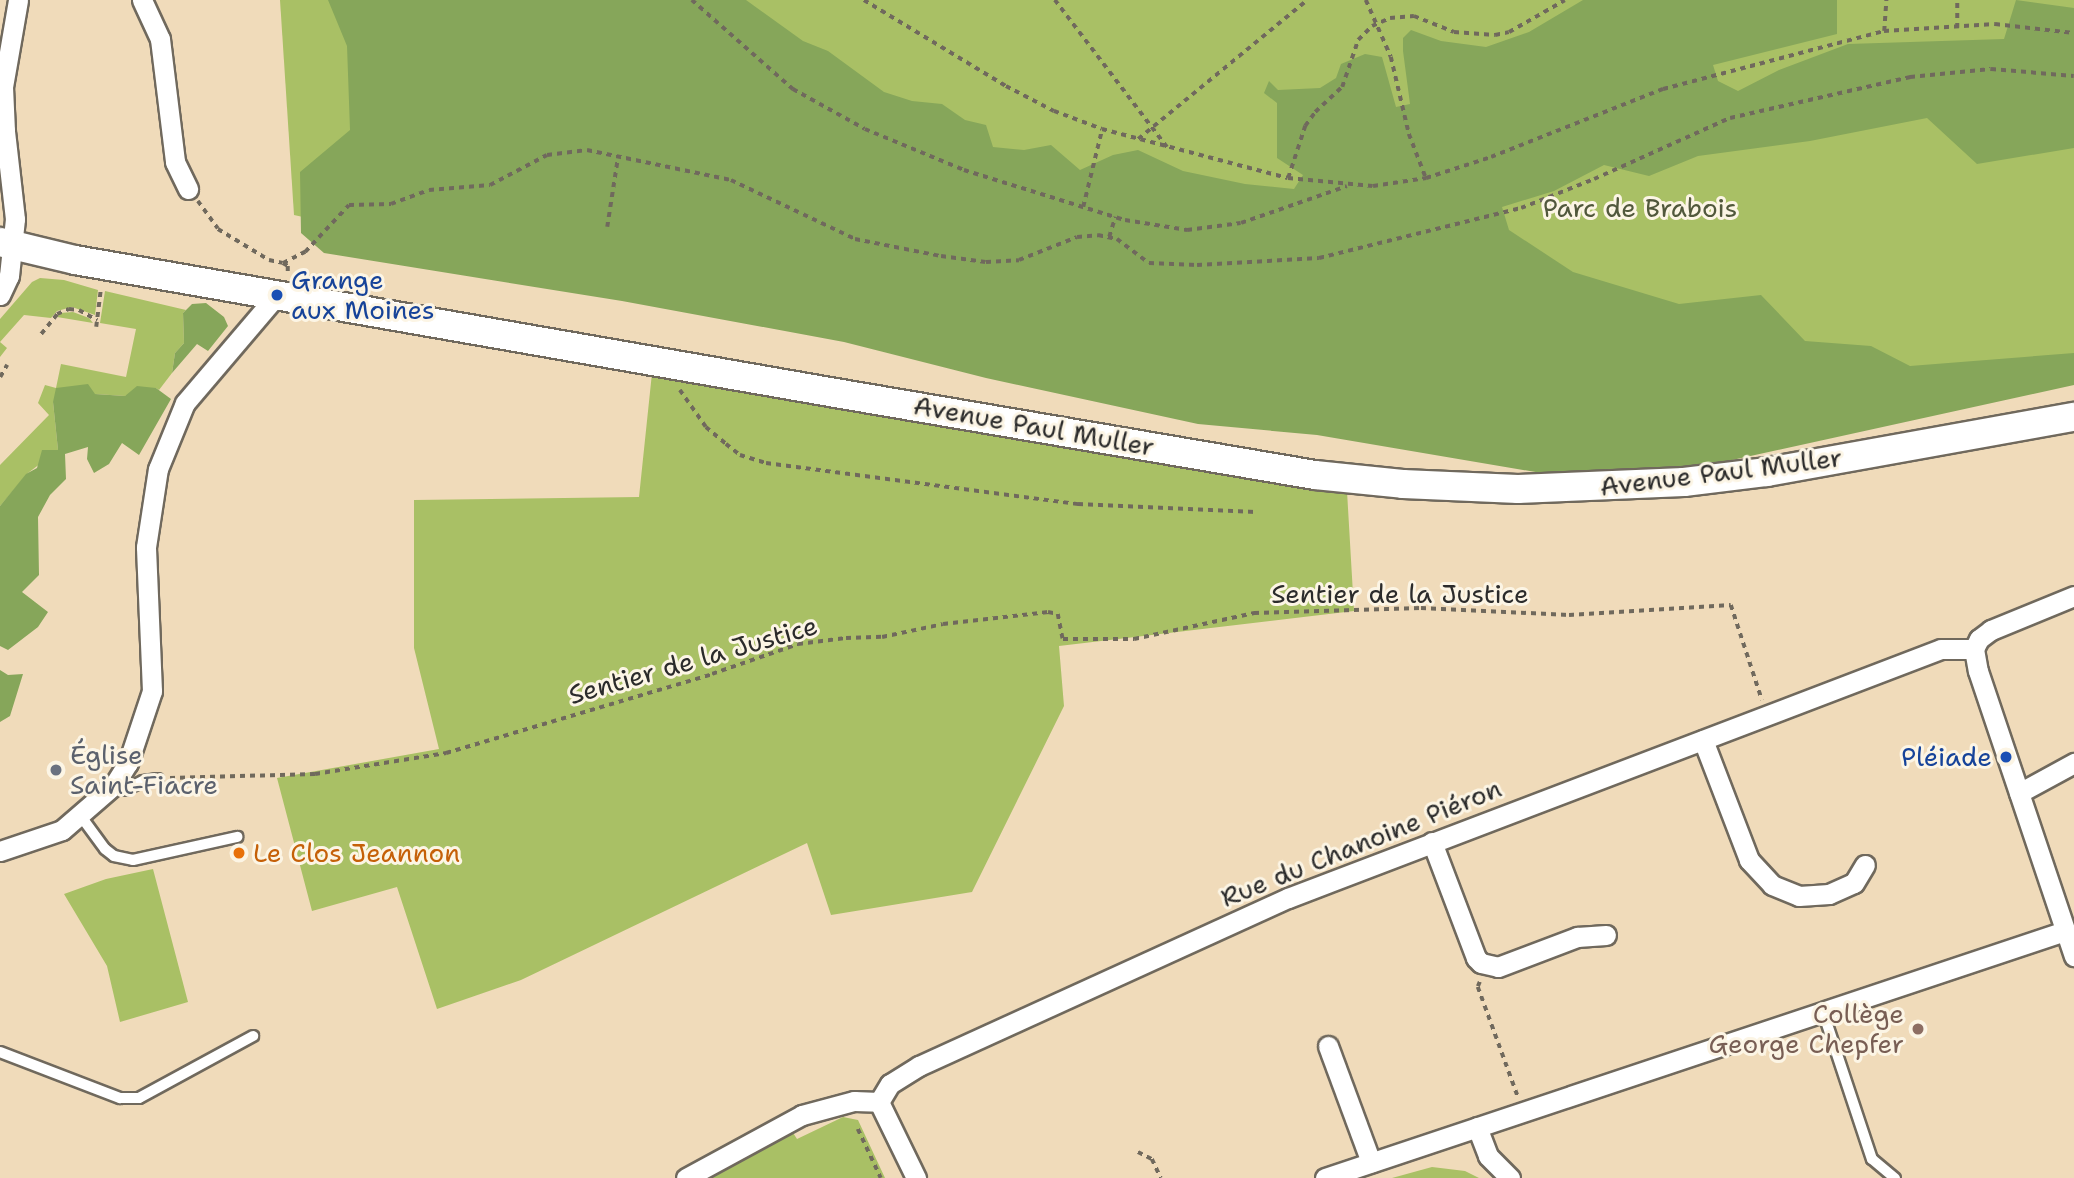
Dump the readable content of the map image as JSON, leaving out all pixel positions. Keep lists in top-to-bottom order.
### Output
{
  "streets": {
    "main road": ["Avenue Paul Muller"],
    "street": ["Rue du Chanoine Piéron"],
    "path": ["Sentier de la Justice"]
  },
  "crossings": [
    ["Sentier de la Justice", "Rue du Chanoine Piéron"]
  ],
  "parks": ["Parc de Brabois"],
  "places": [
    "Grange aux Moines",
    "Pléiade",
    "Église Saint-Fiacre",
    "Le Clos Jeannon",
    "Collège George Chepfer"
  ]
}
